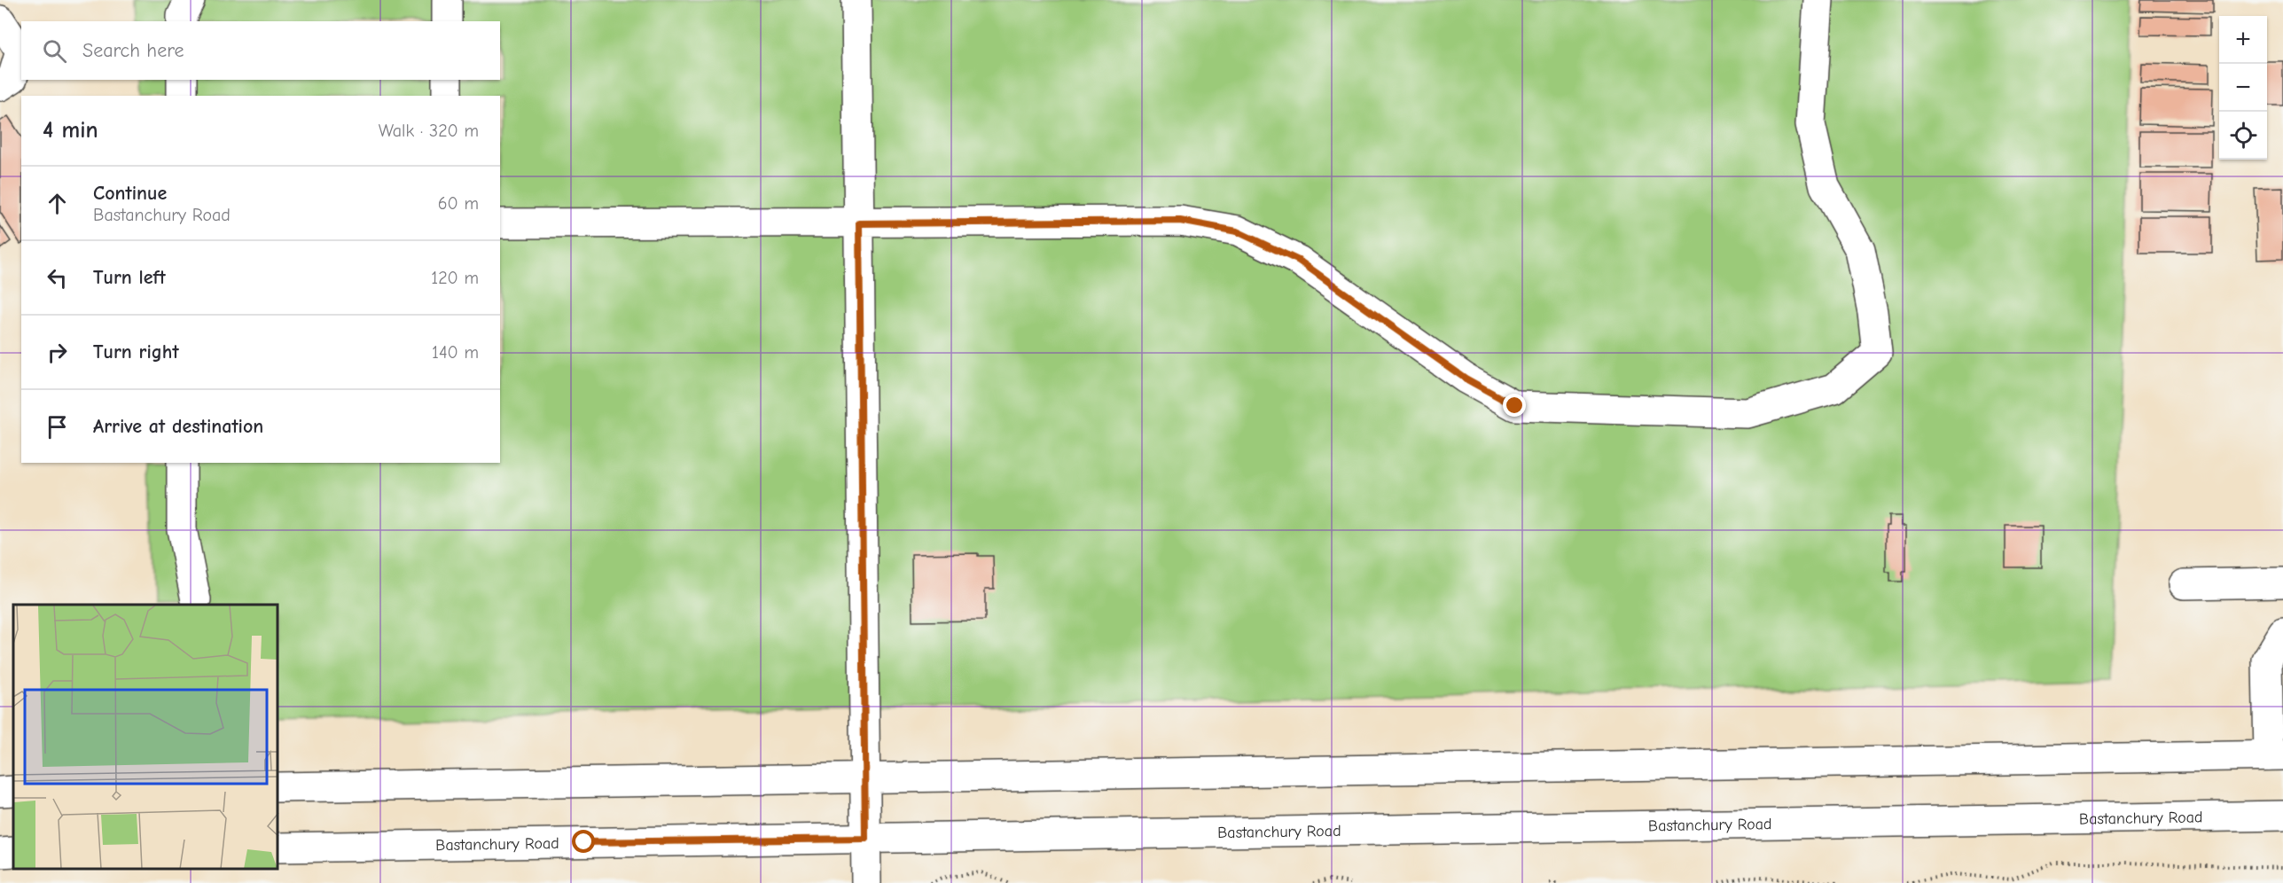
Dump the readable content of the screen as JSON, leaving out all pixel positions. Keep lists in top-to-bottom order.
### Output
{
  "streets": {
    "main road": ["Bastanchury Road"]
  },
  "page": {
    "map_buttons": ["+", "−"],
    "search": "Search here",
    "heading": ["4 min", "Walk · 320 m"],
    "list": [
      ["Continue", "Bastanchury Road", "60 m"],
      ["Turn left", "120 m"],
      ["Turn right", "140 m"],
      "Arrive at destination"
    ]
  }
}
